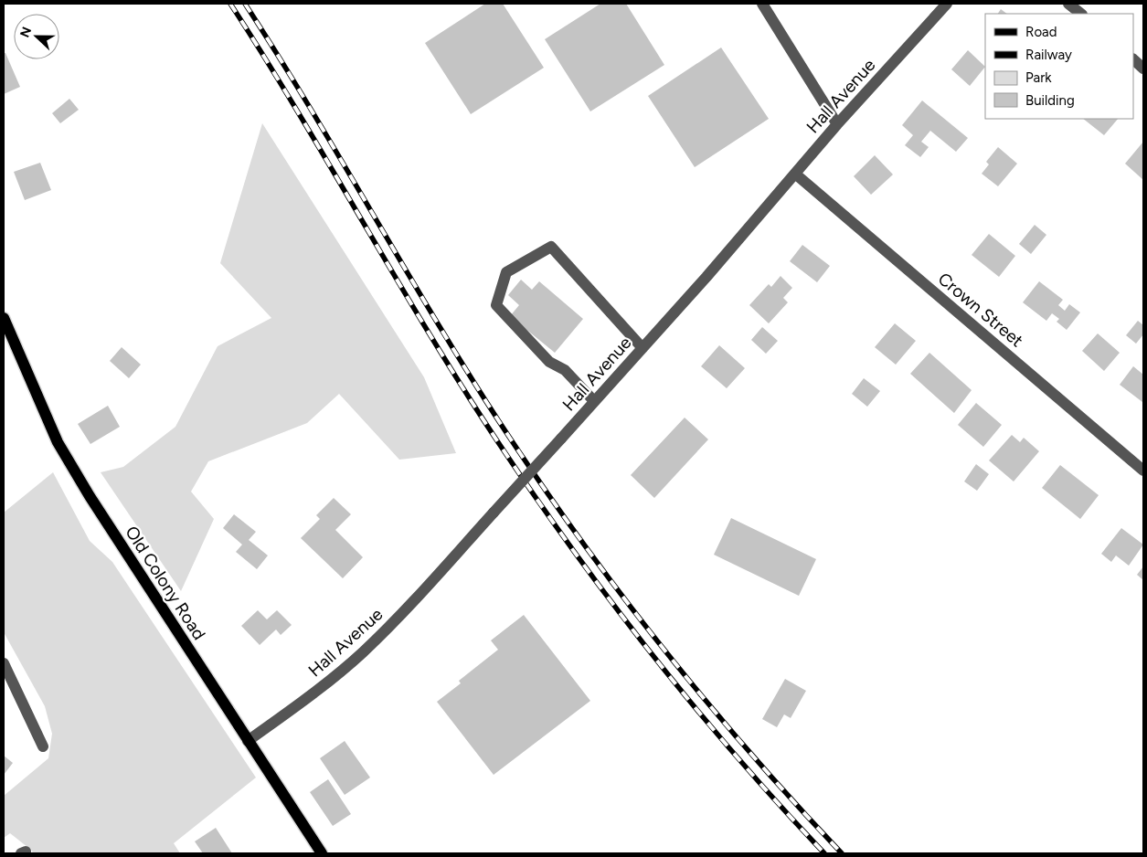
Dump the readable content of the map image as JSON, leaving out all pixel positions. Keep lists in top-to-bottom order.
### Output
{
  "streets": {
    "main road": ["Old Colony Road"],
    "street": ["Hall Avenue", "Crown Street"]
  },
  "crossings": [
    ["Hall Avenue", "Crown Street"],
    ["Hall Avenue", "Old Colony Road"]
  ],
  "legend": [
    "Road",
    "Railway",
    "Park",
    "Building"
  ],
  "north": "left"
}
